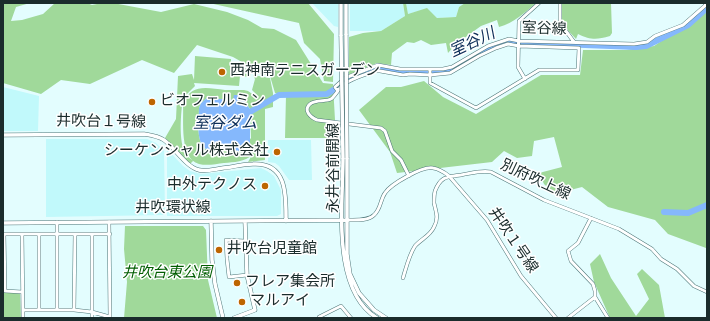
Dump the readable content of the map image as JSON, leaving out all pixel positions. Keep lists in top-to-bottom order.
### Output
{
  "streets": {
    "street": [
      "室谷線",
      "井吹台１号線",
      "永井谷前開線",
      "別府吹上線",
      "井吹環状線",
      "井吹１号線"
    ]
  },
  "crossings": [
    ["井吹台１号線", "井吹環状線"],
    ["永井谷前開線", "井吹環状線"],
    ["別府吹上線", "井吹１号線"]
  ],
  "water": ["室谷川", "室谷ダム"],
  "parks": ["井吹台東公園"],
  "places": [
    "西神南テニスガーデン",
    "ビオフェルミン",
    "シーケンシャル株式会社",
    "中外テクノス",
    "井吹台児童館",
    "フレア集会所",
    "マルアイ"
  ]
}
